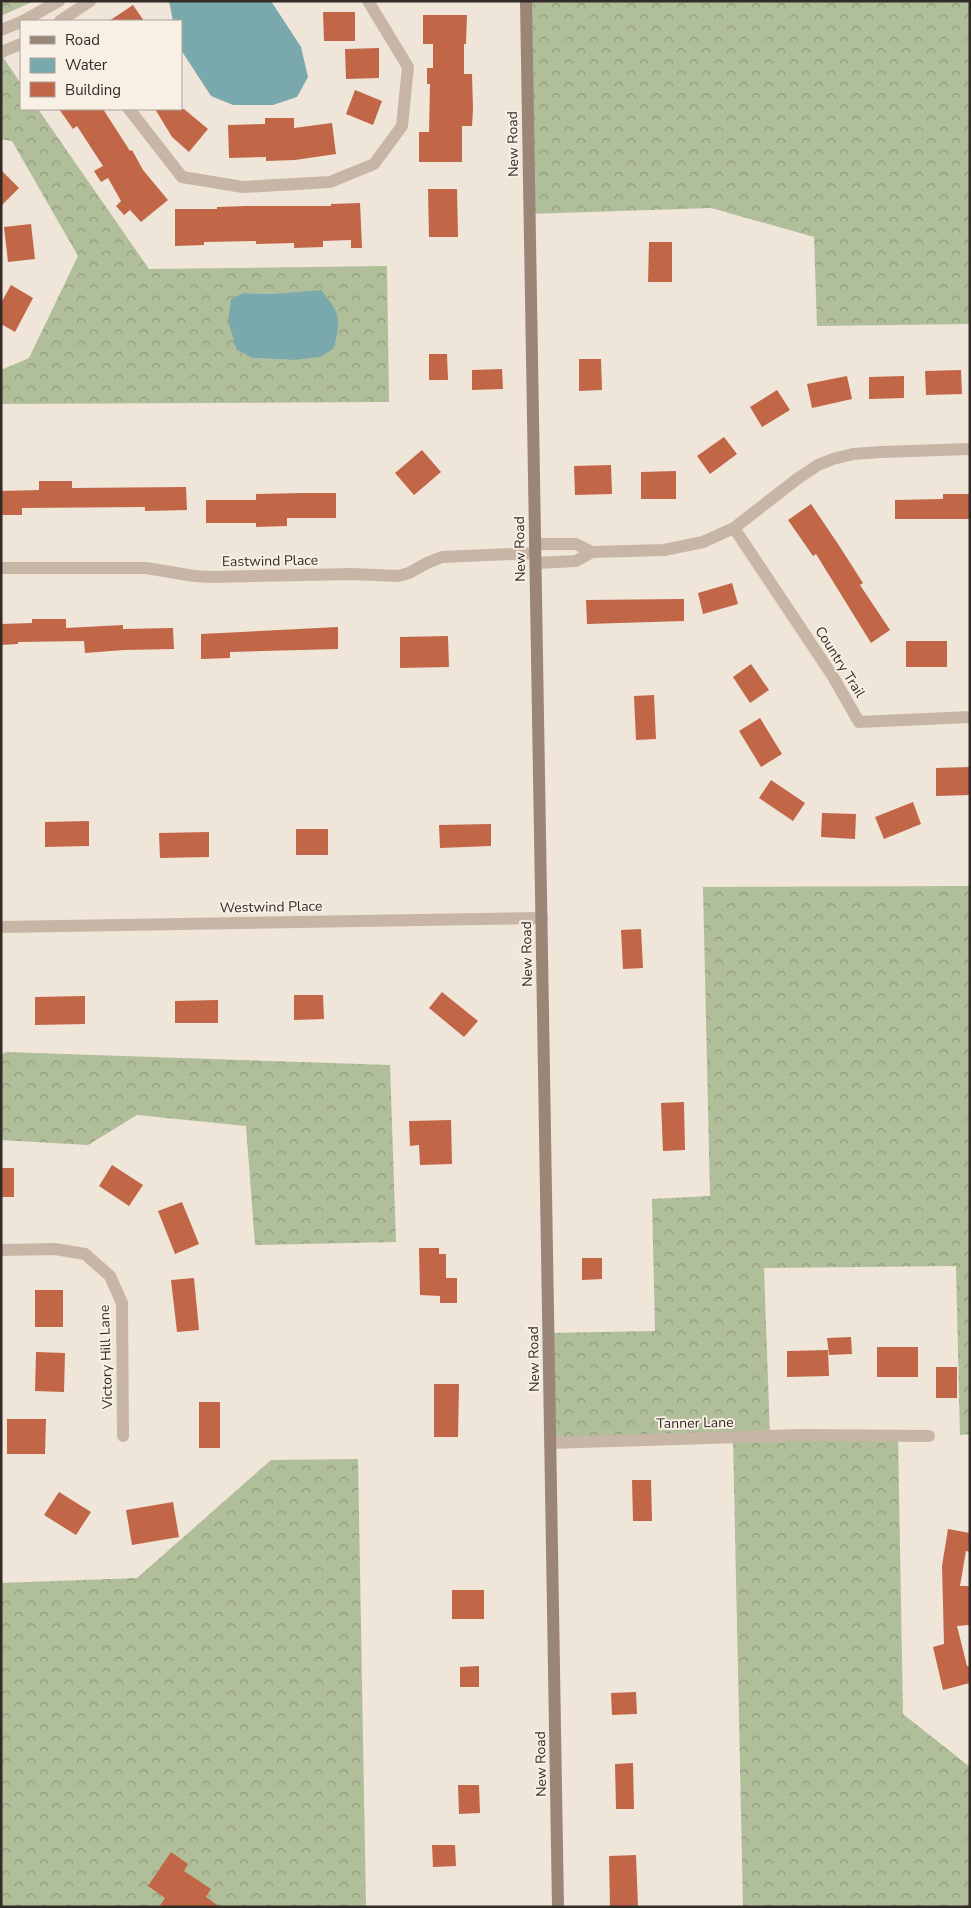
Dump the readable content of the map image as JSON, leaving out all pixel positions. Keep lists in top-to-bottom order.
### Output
{
  "streets": {
    "street": [
      "New Road",
      "Eastwind Place",
      "Country Trail",
      "Westwind Place",
      "Victory Hill Lane",
      "Tanner Lane"
    ]
  },
  "crossings": [
    ["New Road", "Eastwind Place"],
    ["New Road", "Westwind Place"],
    ["New Road", "Tanner Lane"]
  ],
  "legend": ["Road", "Water", "Building"]
}
